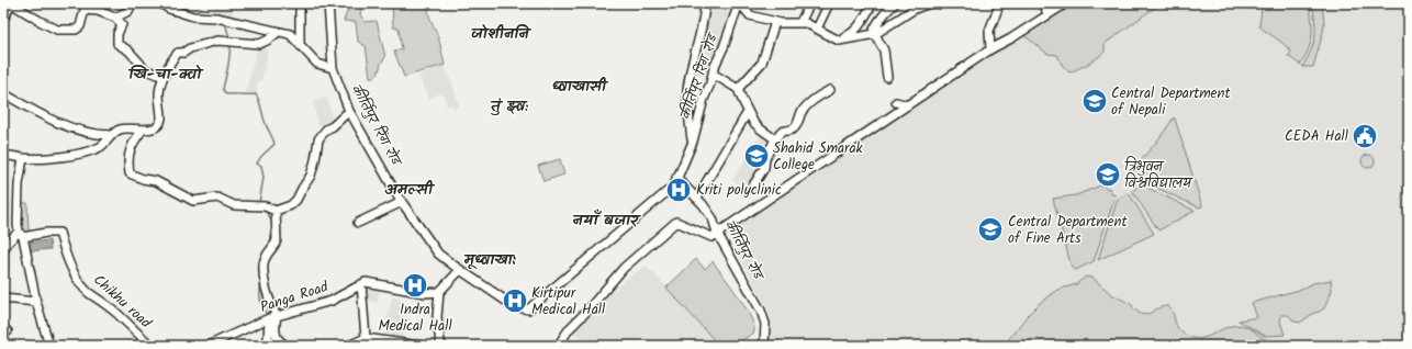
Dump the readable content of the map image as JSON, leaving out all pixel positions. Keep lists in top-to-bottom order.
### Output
{
  "streets": {
    "street": [
      "कीर्तिपुर रिंग रोड",
      "कीर्तिपुर रोड",
      "Panga Road",
      "Chikhu road"
    ]
  },
  "crossings": [
    ["कीर्तिपुर रिंग रोड", "कीर्तिपुर रोड"]
  ],
  "districts": [
    "जोशीननि",
    "खि-चा-क्वो",
    "ध्वाखासी",
    "तुं झ्वः",
    "अमल्सी",
    "नयाँ बजार",
    "मूध्वाखा:"
  ],
  "places": {
    "school or university": [
      "Central Department of Nepali",
      "Shahid Smarak College",
      "त्रिभुवन विश्वविद्यालय",
      "Central Department of Fine Arts"
    ],
    "public building": ["CEDA Hall"],
    "hospital": ["Kriti polyclinic", "Indra Medical Hall", "Kirtipur Medical Hall"]
  }
}
